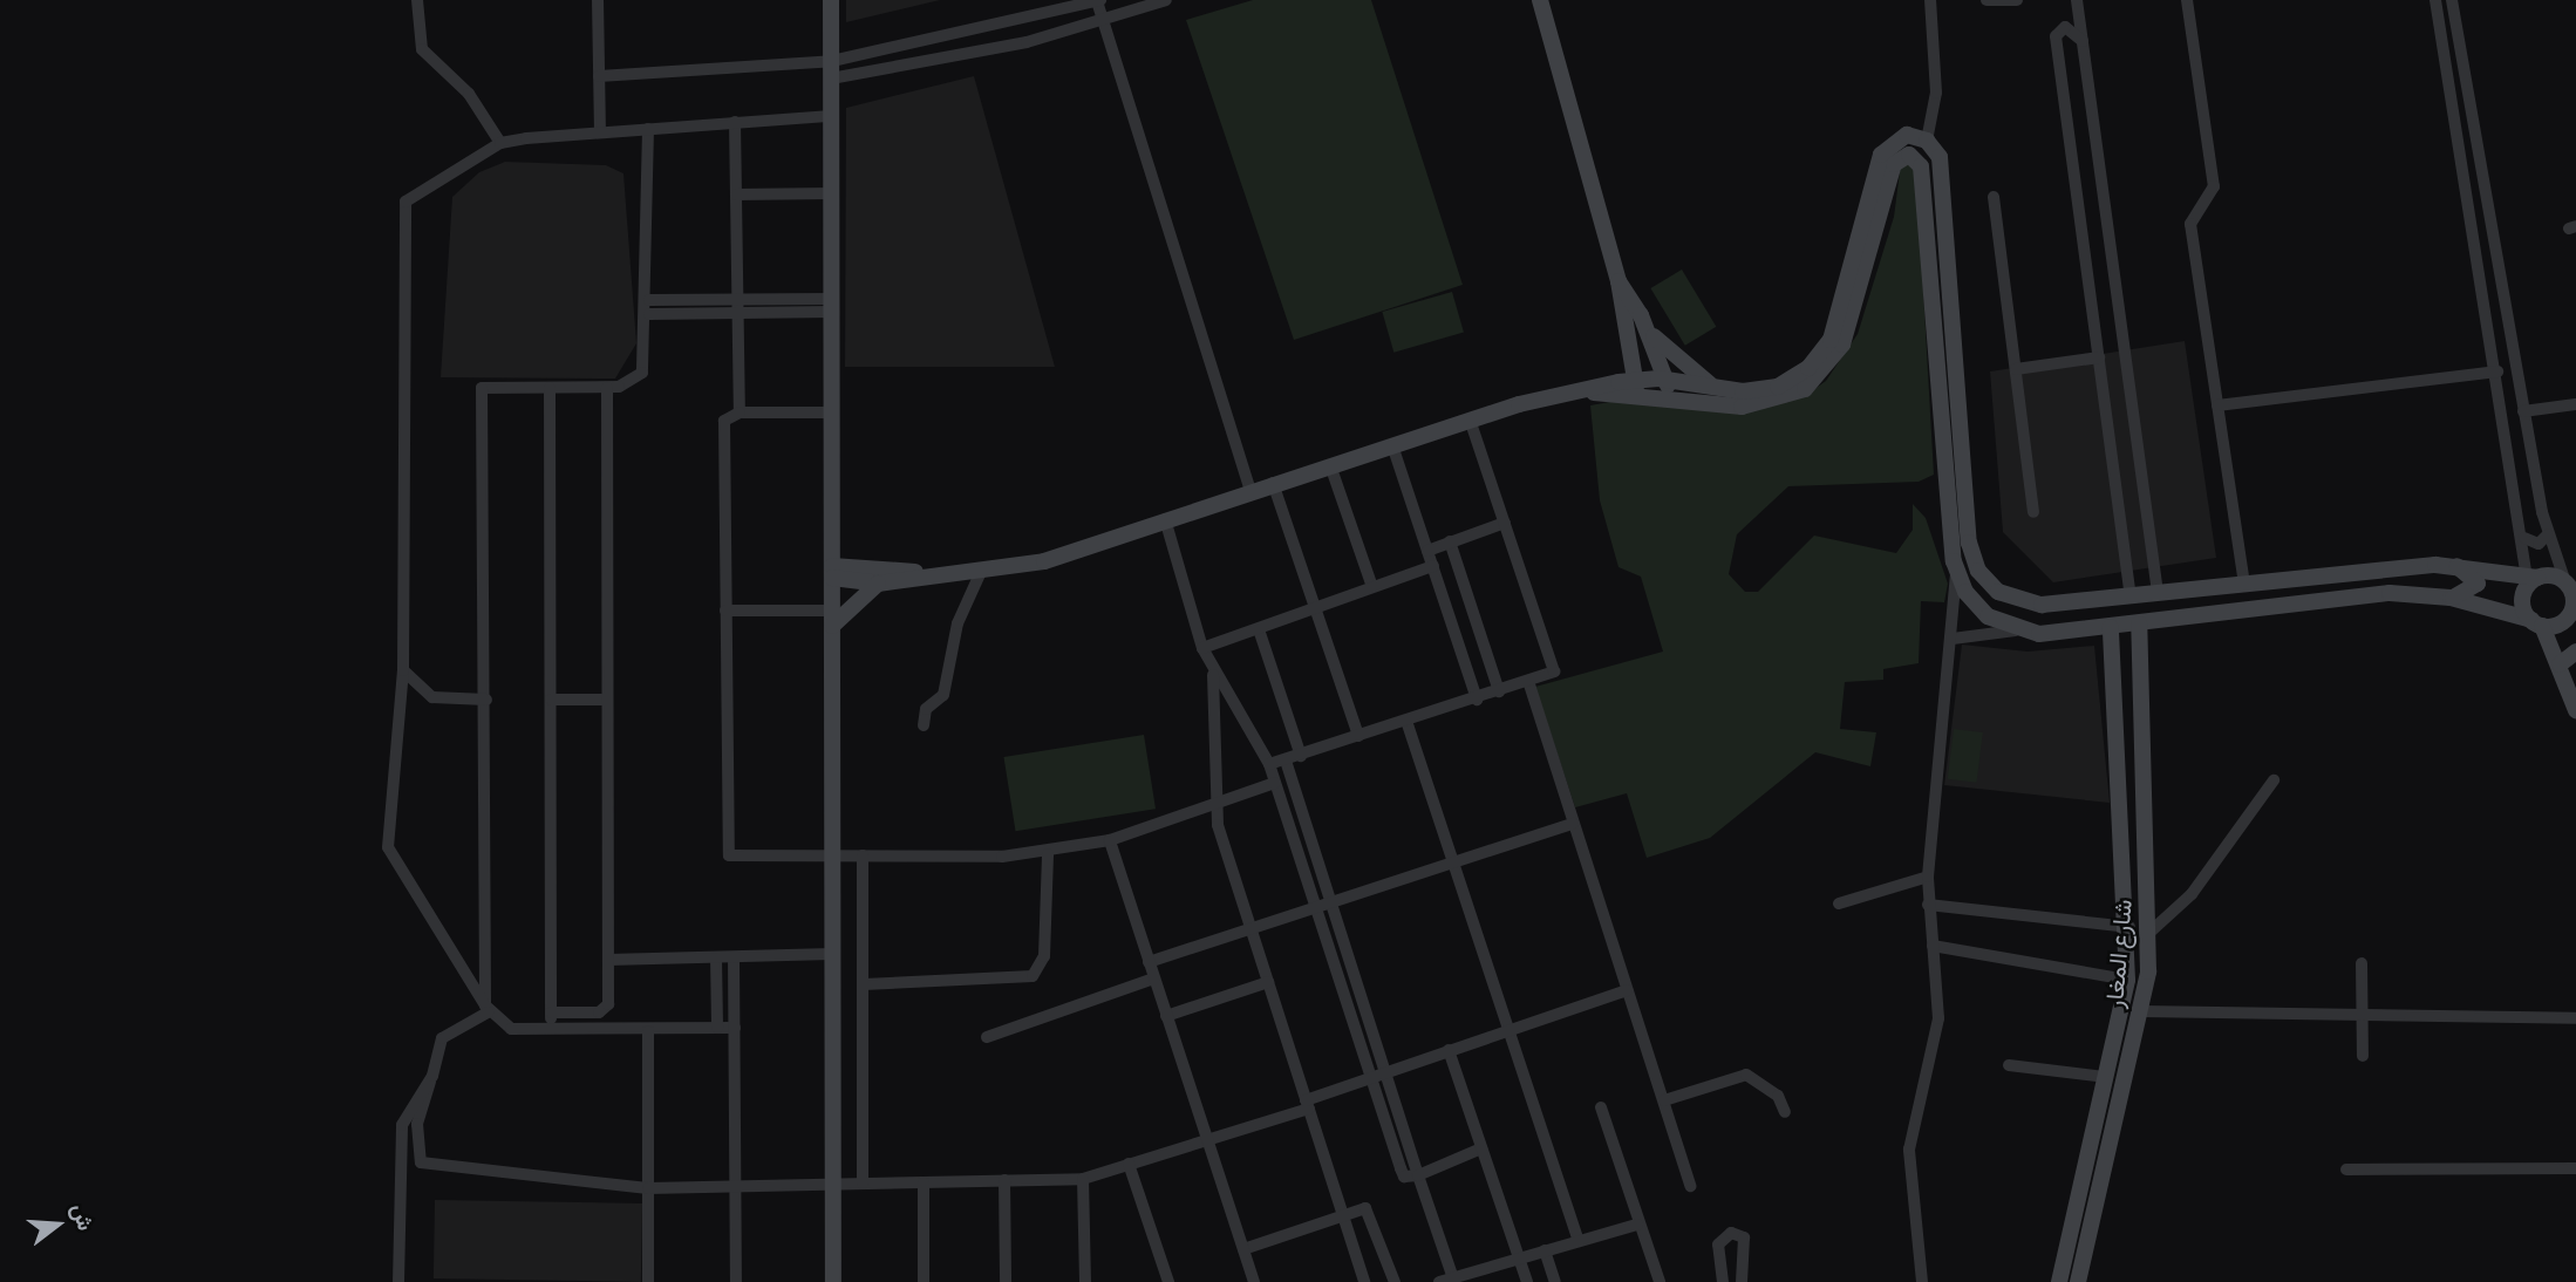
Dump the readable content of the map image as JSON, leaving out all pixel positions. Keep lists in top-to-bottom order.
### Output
{
  "streets": {
    "main road": ["شارع المغار"]
  },
  "north": "right"
}
